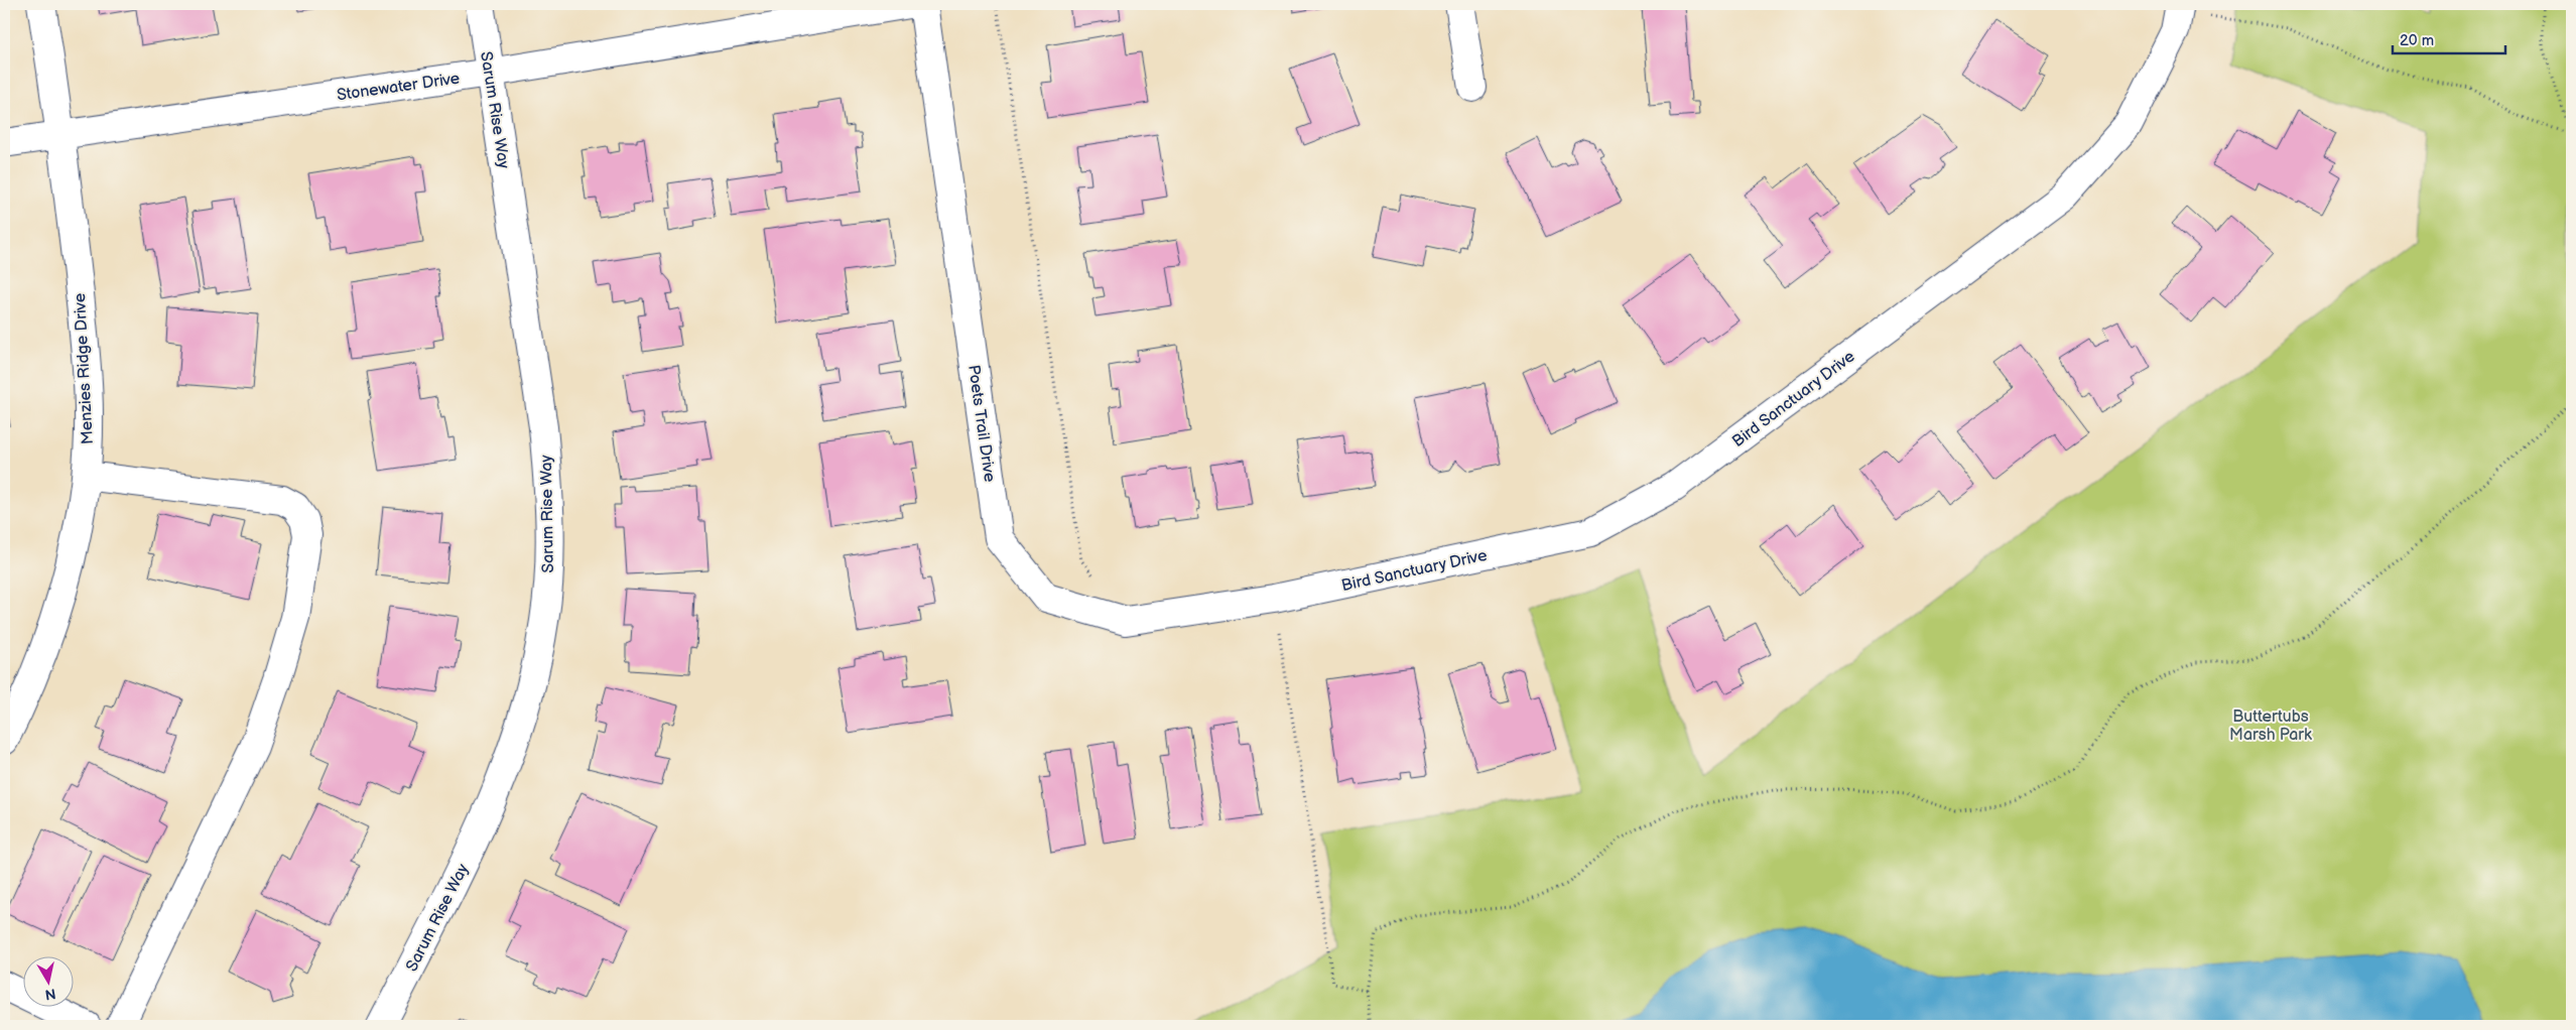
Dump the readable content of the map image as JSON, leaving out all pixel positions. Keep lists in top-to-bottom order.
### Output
{
  "streets": {
    "street": [
      "Stonewater Drive",
      "Sarum Rise Way",
      "Menzies Ridge Drive",
      "Bird Sanctuary Drive",
      "Poets Trail Drive"
    ]
  },
  "crossings": [
    ["Stonewater Drive", "Sarum Rise Way"],
    ["Stonewater Drive", "Menzies Ridge Drive"],
    ["Bird Sanctuary Drive", "Poets Trail Drive"]
  ],
  "parks": ["Buttertubs Marsh Park"],
  "scale_bar": "20 m",
  "north": "bottom"
}
